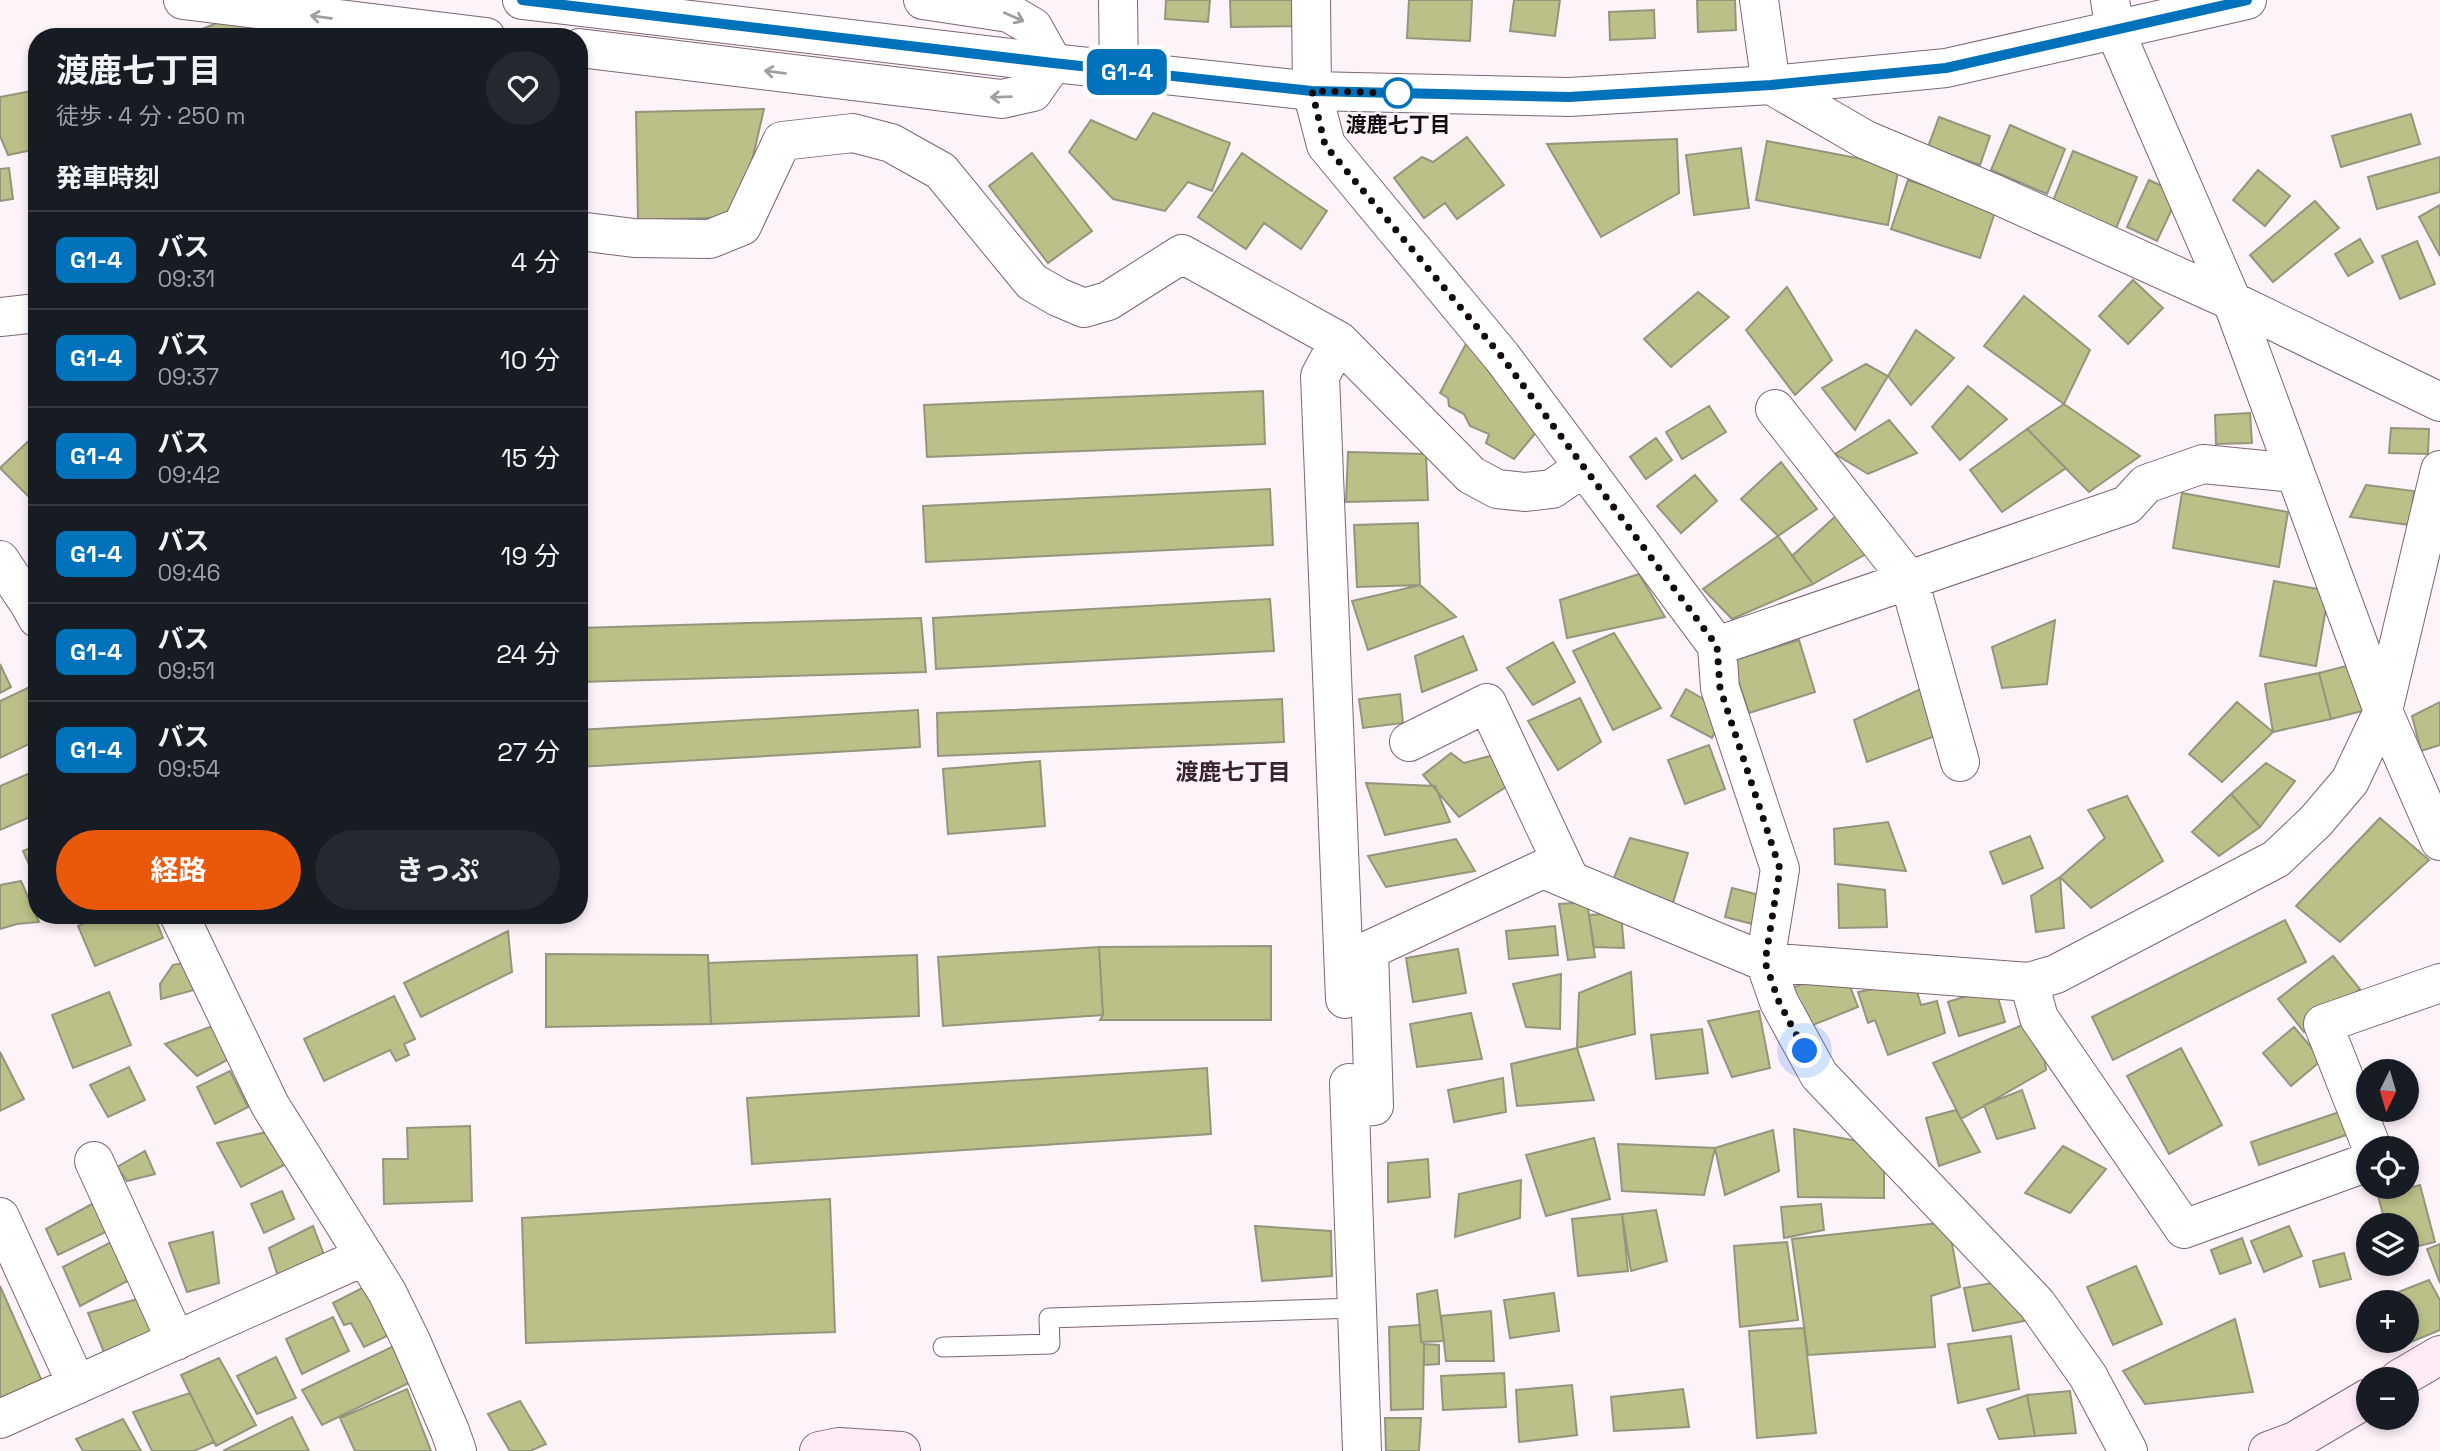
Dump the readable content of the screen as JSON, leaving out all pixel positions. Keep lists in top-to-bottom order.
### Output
{
  "districts": ["渡鹿七丁目"],
  "places": ["渡鹿七丁目"],
  "lines": ["bus line G1-4"],
  "north": "bottom",
  "page": {
    "on_map": "G1-4",
    "heading": [
      ["渡鹿七丁目", "徒歩 · 4 分 · 250 m"],
      "発車時刻"
    ],
    "list": [
      {
        "mark": "G1-4",
        "name": "バス",
        "note": "09:31",
        "value": "4 分"
      },
      {
        "mark": "G1-4",
        "name": "バス",
        "note": "09:37",
        "value": "10 分"
      },
      {
        "mark": "G1-4",
        "name": "バス",
        "note": "09:42",
        "value": "15 分"
      },
      {
        "mark": "G1-4",
        "name": "バス",
        "note": "09:46",
        "value": "19 分"
      },
      {
        "mark": "G1-4",
        "name": "バス",
        "note": "09:51",
        "value": "24 分"
      },
      {
        "mark": "G1-4",
        "name": "バス",
        "note": "09:54",
        "value": "27 分"
      }
    ],
    "buttons": ["経路", "きっぷ"],
    "map_buttons": ["+", "−"]
  }
}
